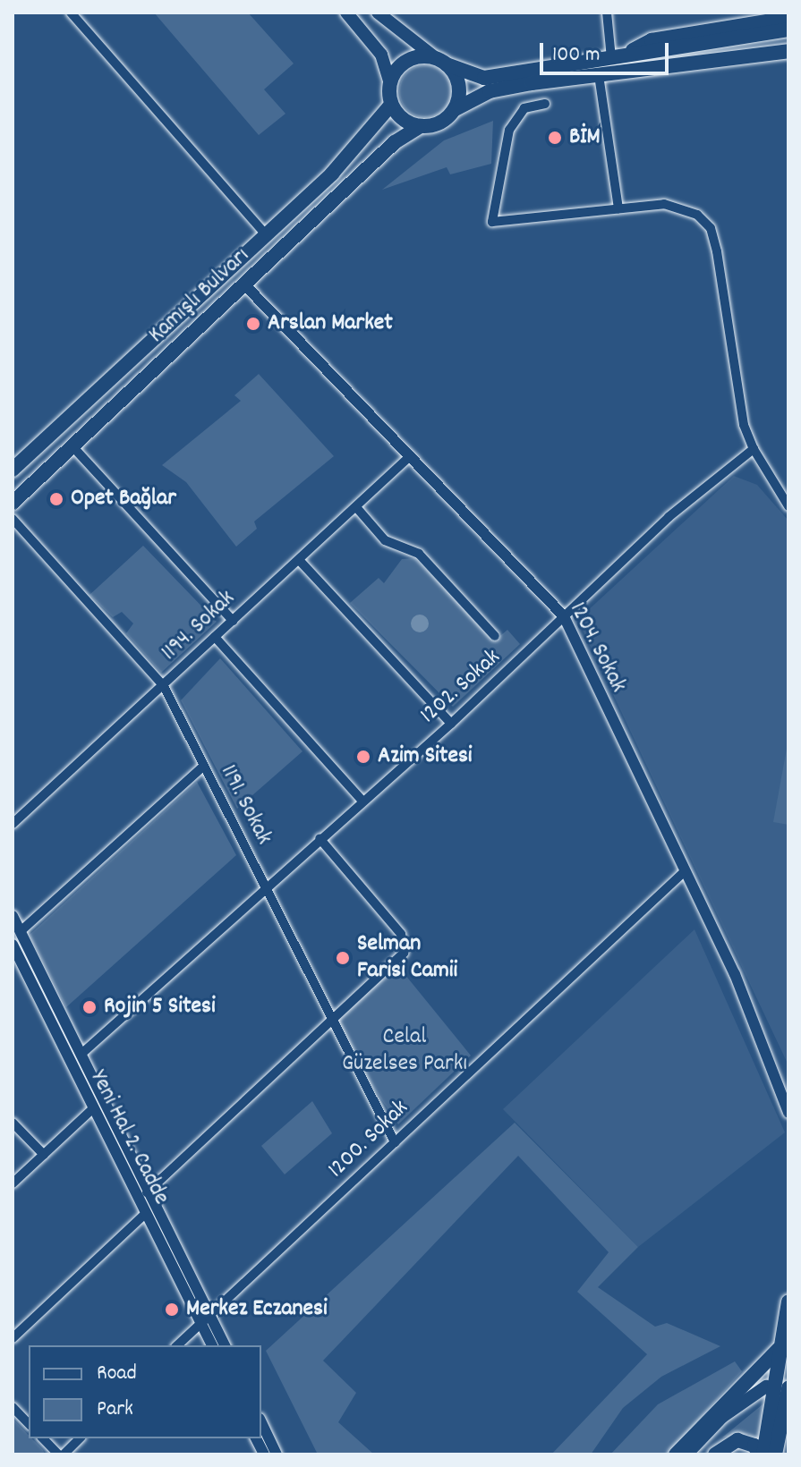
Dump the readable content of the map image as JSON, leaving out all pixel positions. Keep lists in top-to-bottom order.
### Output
{
  "streets": {
    "highway": ["Kamışlı Bulvarı"],
    "street": [
      "1194. Sokak",
      "1204. Sokak",
      "1202. Sokak",
      "1191. Sokak",
      "Yeni Hal 2. Cadde",
      "1200. Sokak"
    ]
  },
  "crossings": [
    ["Kamışlı Bulvarı", "1204. Sokak"],
    ["1194. Sokak", "1204. Sokak"],
    ["1194. Sokak", "1191. Sokak"],
    ["1204. Sokak", "1202. Sokak"],
    ["1204. Sokak", "1200. Sokak"],
    ["1202. Sokak", "1191. Sokak"],
    ["1191. Sokak", "1200. Sokak"],
    ["Yeni Hal 2. Cadde", "1200. Sokak"]
  ],
  "parks": ["Celal Güzelses Parkı"],
  "places": [
    "BİM",
    "Arslan Market",
    "Opet Bağlar",
    "Azim Sitesi",
    "Selman Farisi Camii",
    "Rojin 5 Sitesi",
    "Merkez Eczanesi"
  ],
  "legend": ["Road", "Park"],
  "scale_bar": "100 m"
}
